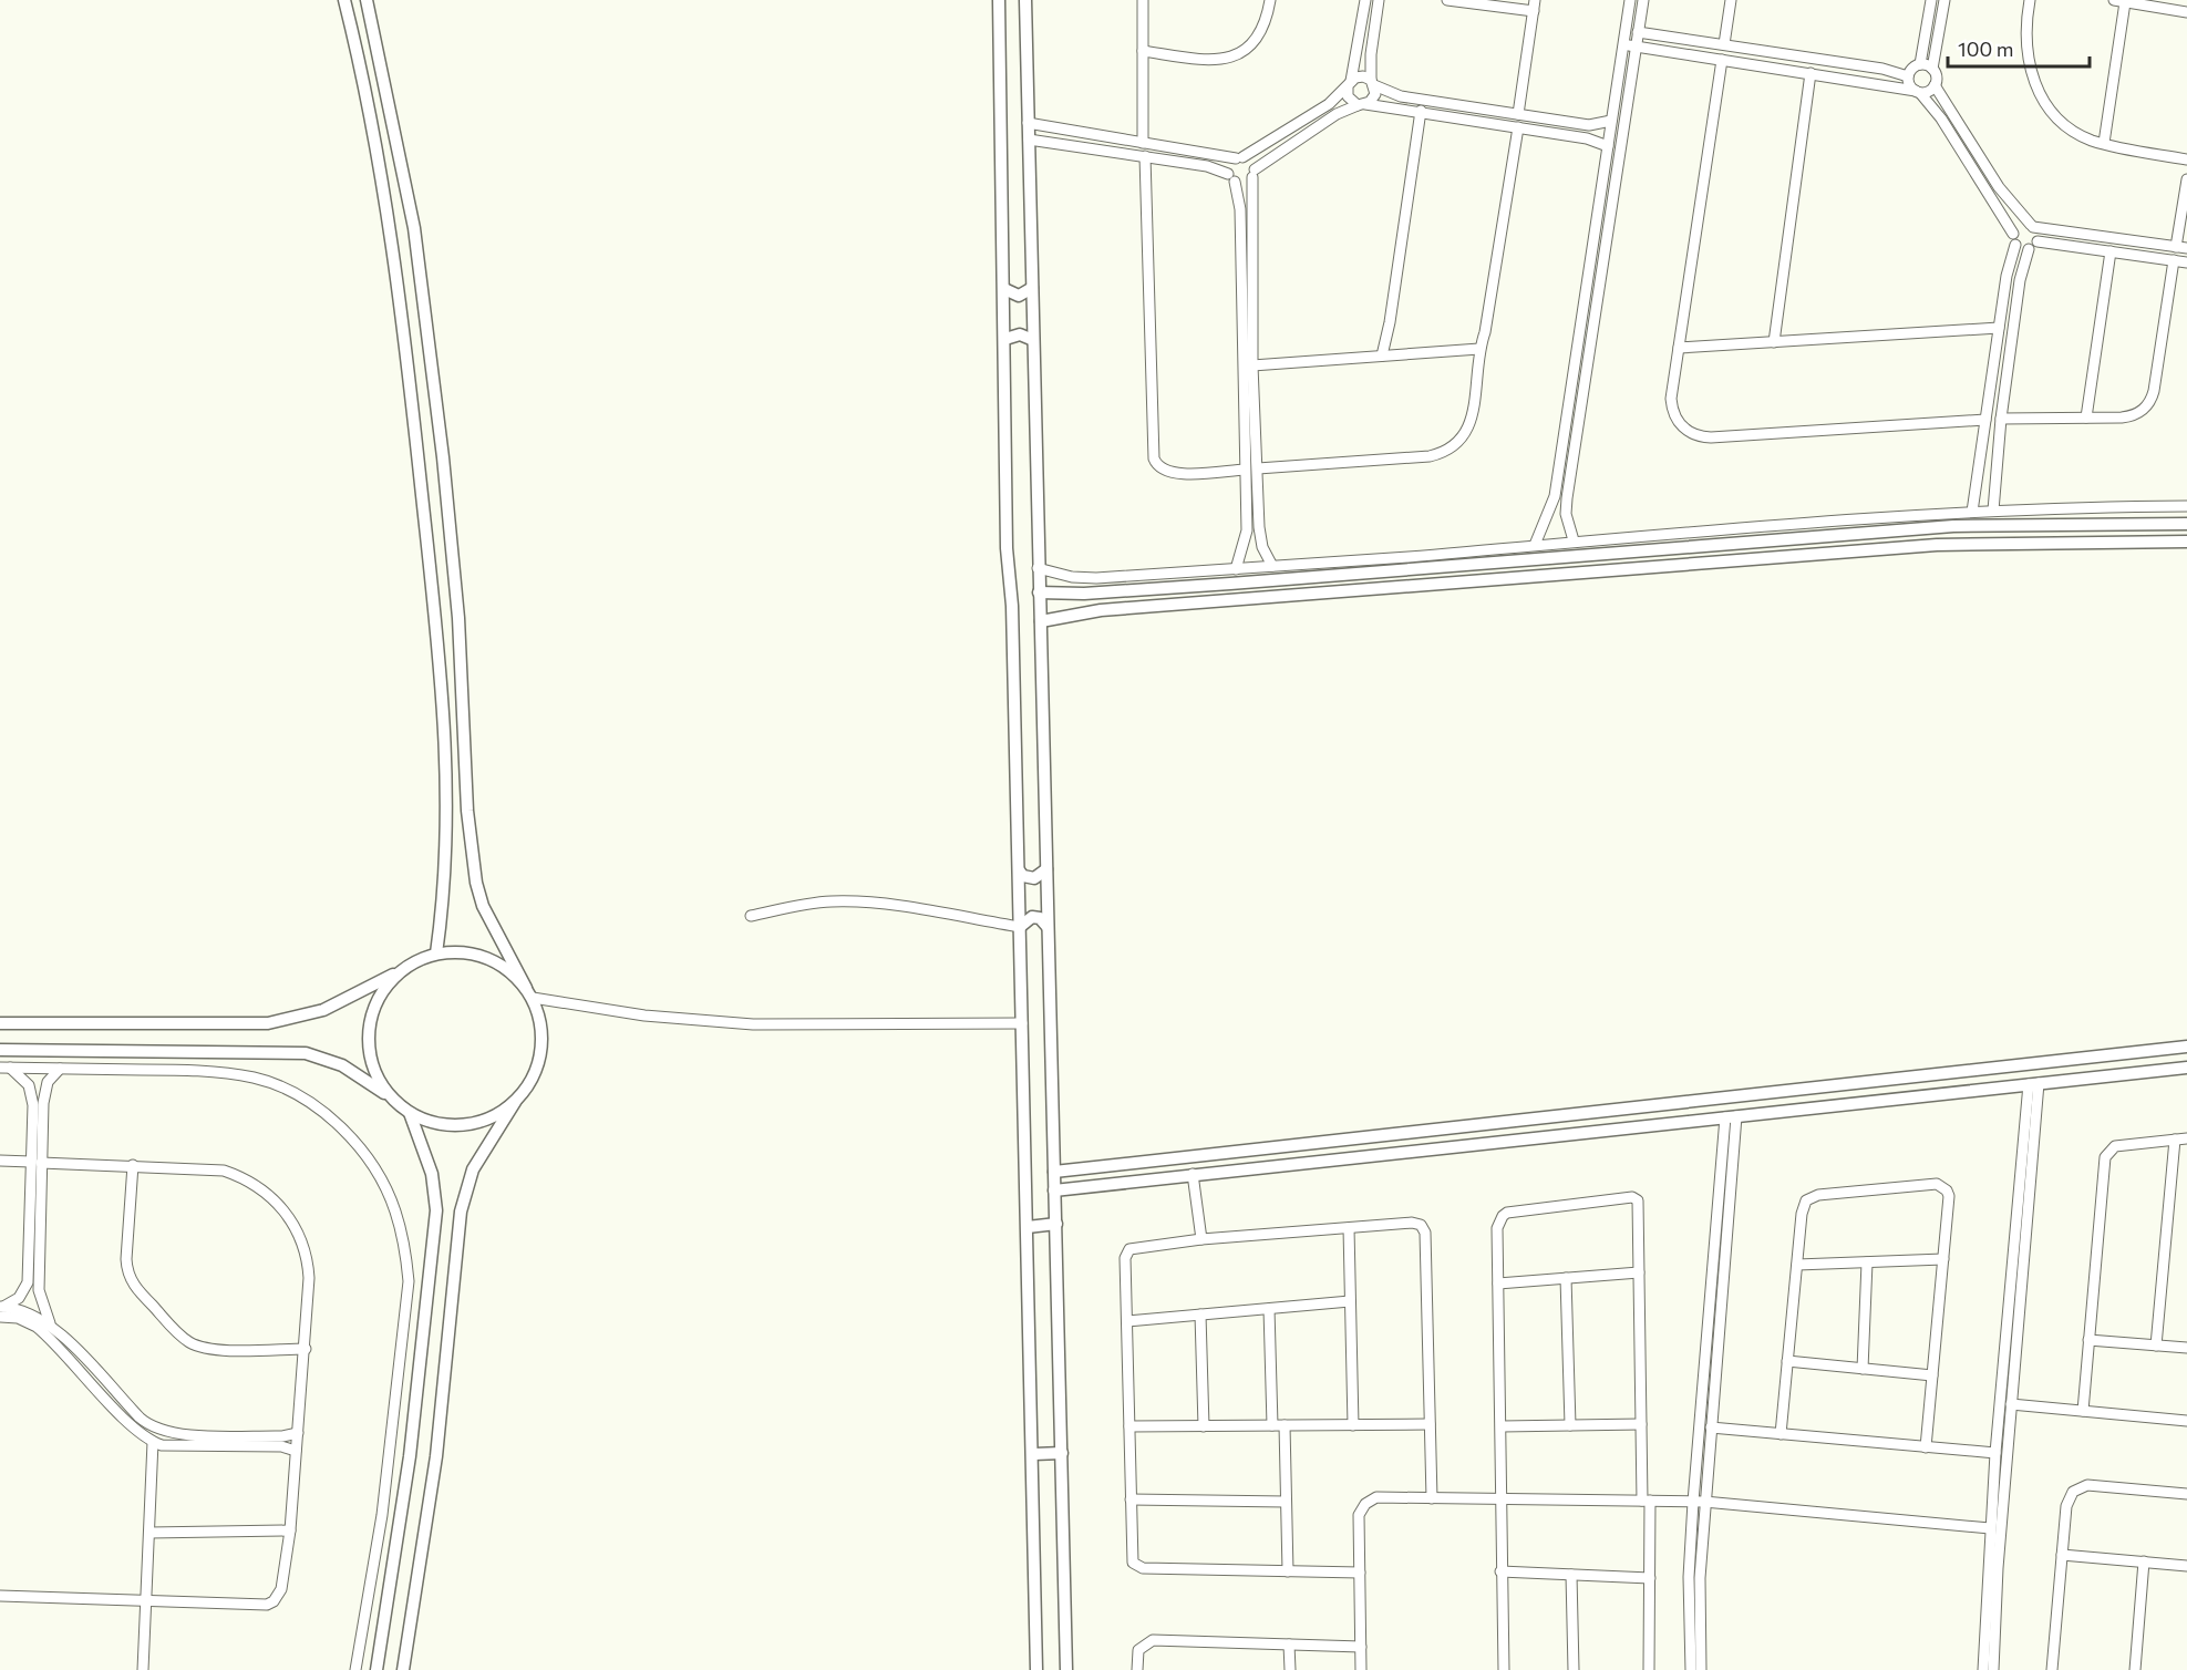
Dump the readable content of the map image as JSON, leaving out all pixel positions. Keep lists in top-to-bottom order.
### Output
{
  "scale_bar": "100 m"
}
